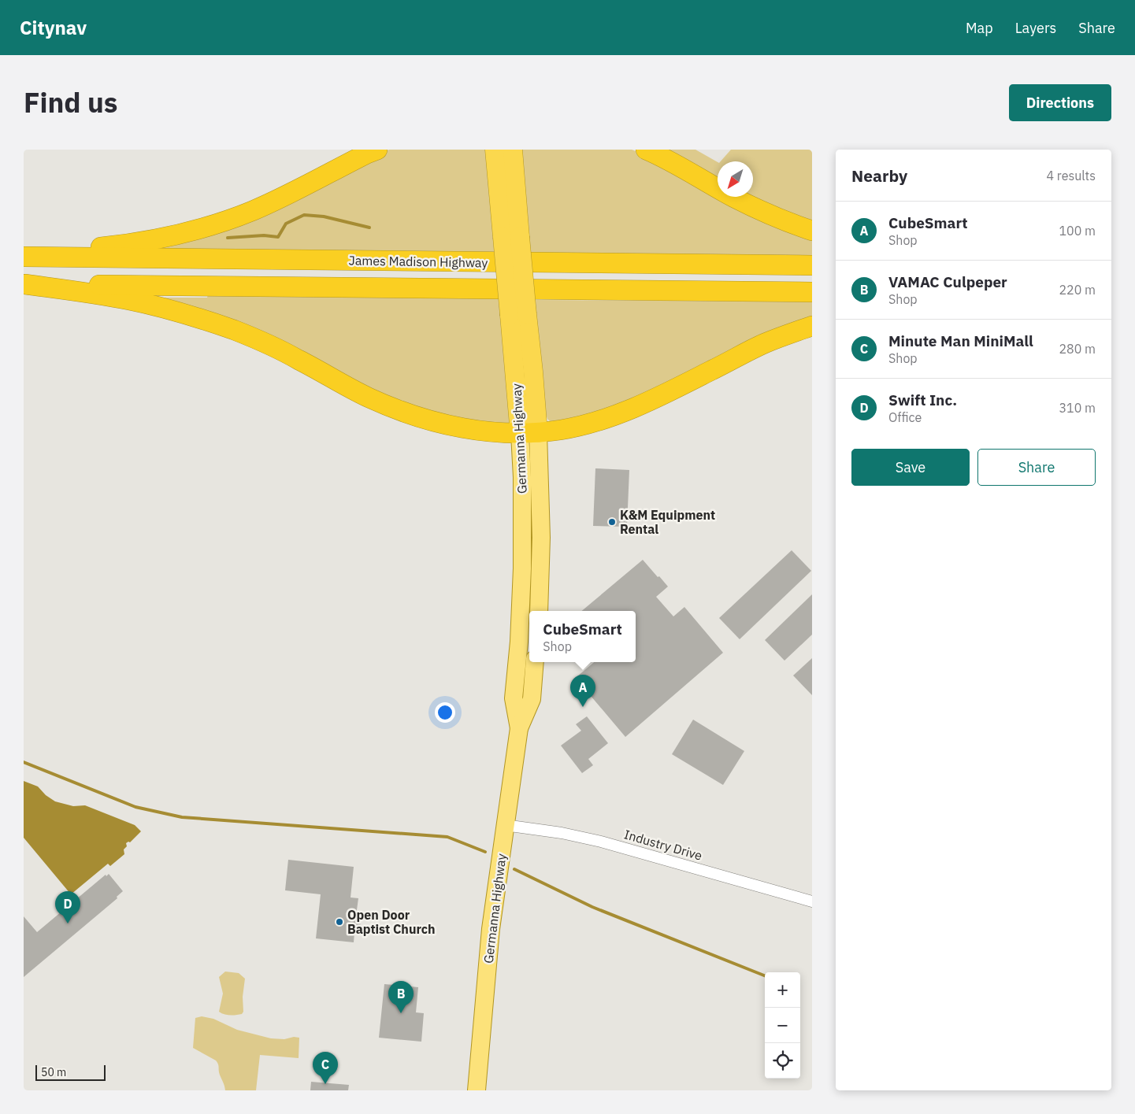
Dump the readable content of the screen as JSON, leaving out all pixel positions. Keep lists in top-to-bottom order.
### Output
{
  "streets": {
    "highway": ["James Madison Highway", "Germanna Highway"],
    "street": ["Industry Drive"]
  },
  "crossings": [
    ["Germanna Highway", "Industry Drive"]
  ],
  "places": ["K&M Equipment Rental", "Open Door Baptist Church"],
  "scale_bar": "50 m",
  "north": "bottom left",
  "page": {
    "header": "Citynav",
    "nav": ["Map", "Layers", "Share"],
    "title": "Find us",
    "buttons": [
      "Directions",
      ["Save", "Share"]
    ],
    "heading": ["Nearby", "4 results"],
    "list": [
      {
        "mark": "A",
        "name": "CubeSmart",
        "note": "Shop",
        "value": "100 m"
      },
      {
        "mark": "B",
        "name": "VAMAC Culpeper",
        "note": "Shop",
        "value": "220 m"
      },
      {
        "mark": "C",
        "name": "Minute Man MiniMall",
        "note": "Shop",
        "value": "280 m"
      },
      {
        "mark": "D",
        "name": "Swift Inc.",
        "note": "Office",
        "value": "310 m"
      }
    ],
    "popup": ["CubeSmart", "Shop"],
    "pins": [
      "A",
      "D",
      "B",
      "C"
    ],
    "map_buttons": ["+", "−"],
    "scale": "50 m"
  }
}
